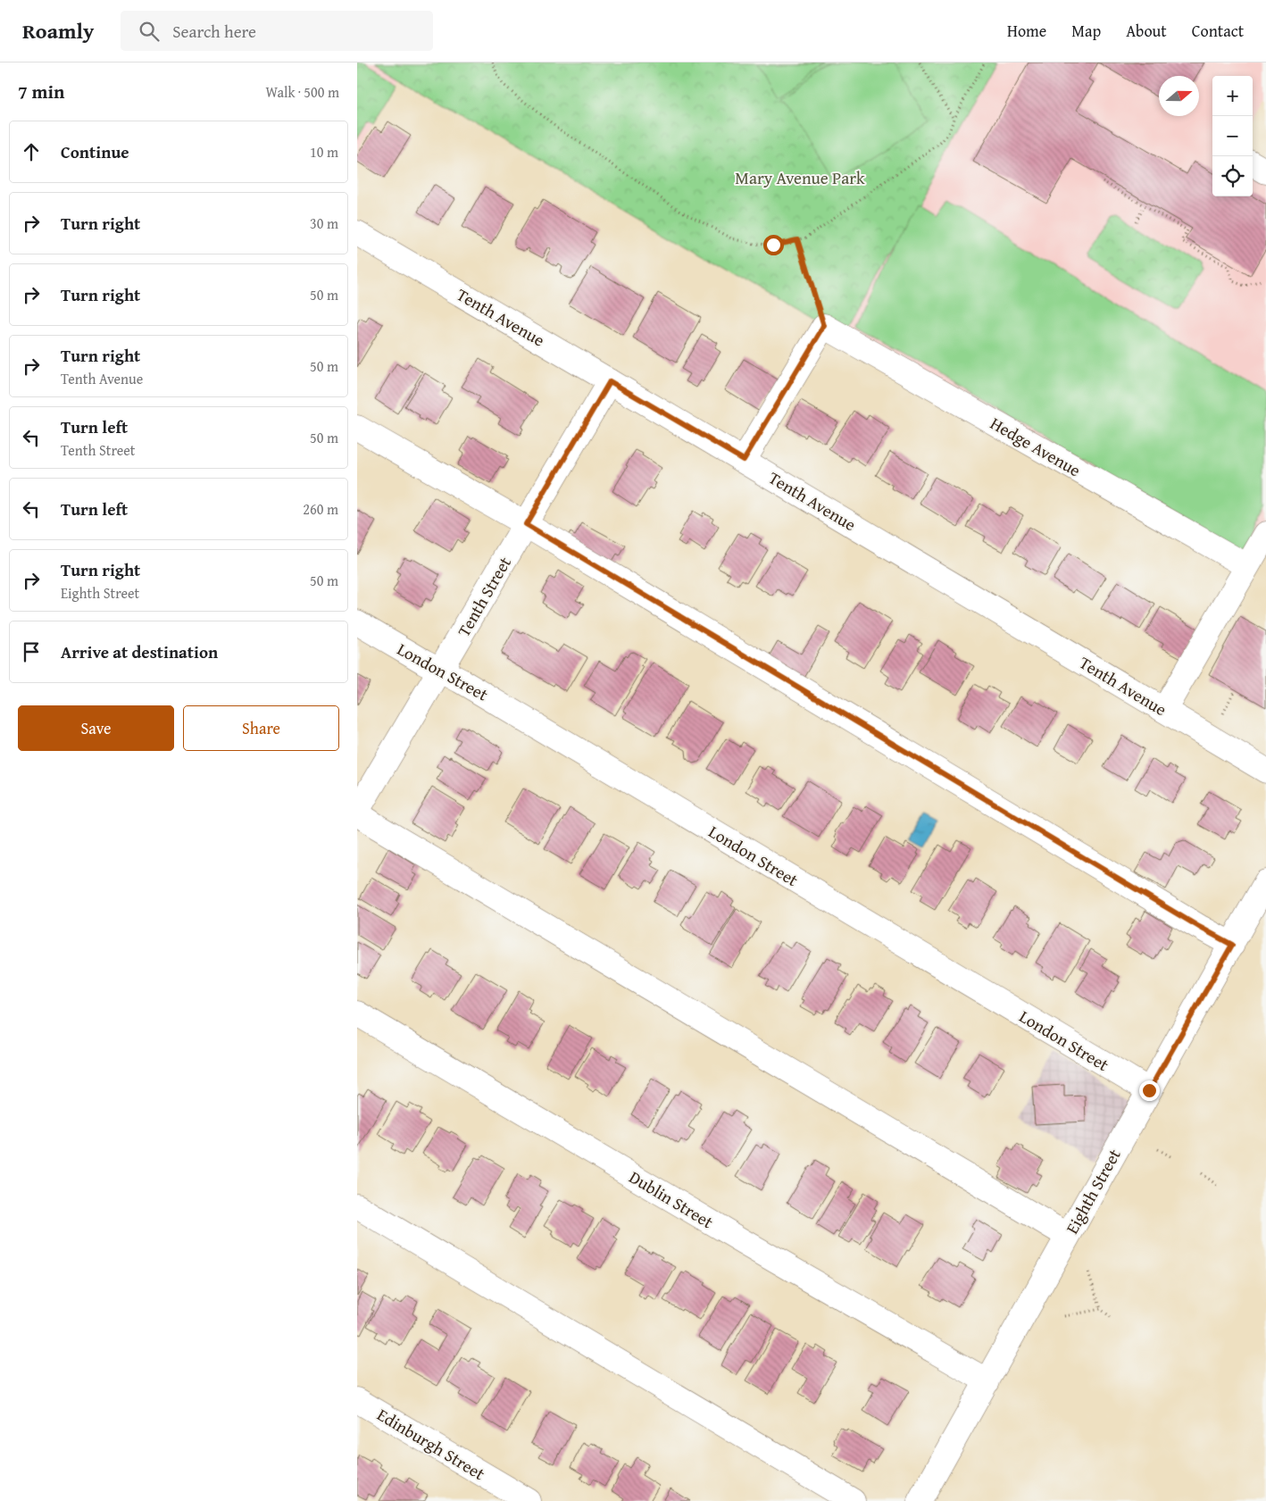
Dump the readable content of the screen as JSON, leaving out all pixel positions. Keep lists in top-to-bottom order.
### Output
{
  "streets": {
    "street": [
      "Tenth Avenue",
      "Hedge Avenue",
      "Tenth Street",
      "London Street",
      "Eighth Street",
      "Dublin Street",
      "Edinburgh Street"
    ]
  },
  "crossings": [
    ["Tenth Avenue", "Tenth Street"],
    ["Tenth Street", "London Street"],
    ["London Street", "Eighth Street"],
    ["Eighth Street", "Dublin Street"]
  ],
  "parks": ["Mary Avenue Park"],
  "north": "right",
  "page": {
    "header": "Roamly",
    "search": "Search here",
    "nav": [
      "Home",
      "Map",
      "About",
      "Contact"
    ],
    "heading": ["7 min", "Walk · 500 m"],
    "map_buttons": ["+", "−"],
    "list": [
      ["Continue", "10 m"],
      ["Turn right", "30 m"],
      ["Turn right", "50 m"],
      ["Turn right", "Tenth Avenue", "50 m"],
      ["Turn left", "Tenth Street", "50 m"],
      ["Turn left", "260 m"],
      ["Turn right", "Eighth Street", "50 m"],
      "Arrive at destination"
    ],
    "buttons": ["Save", "Share"]
  }
}
